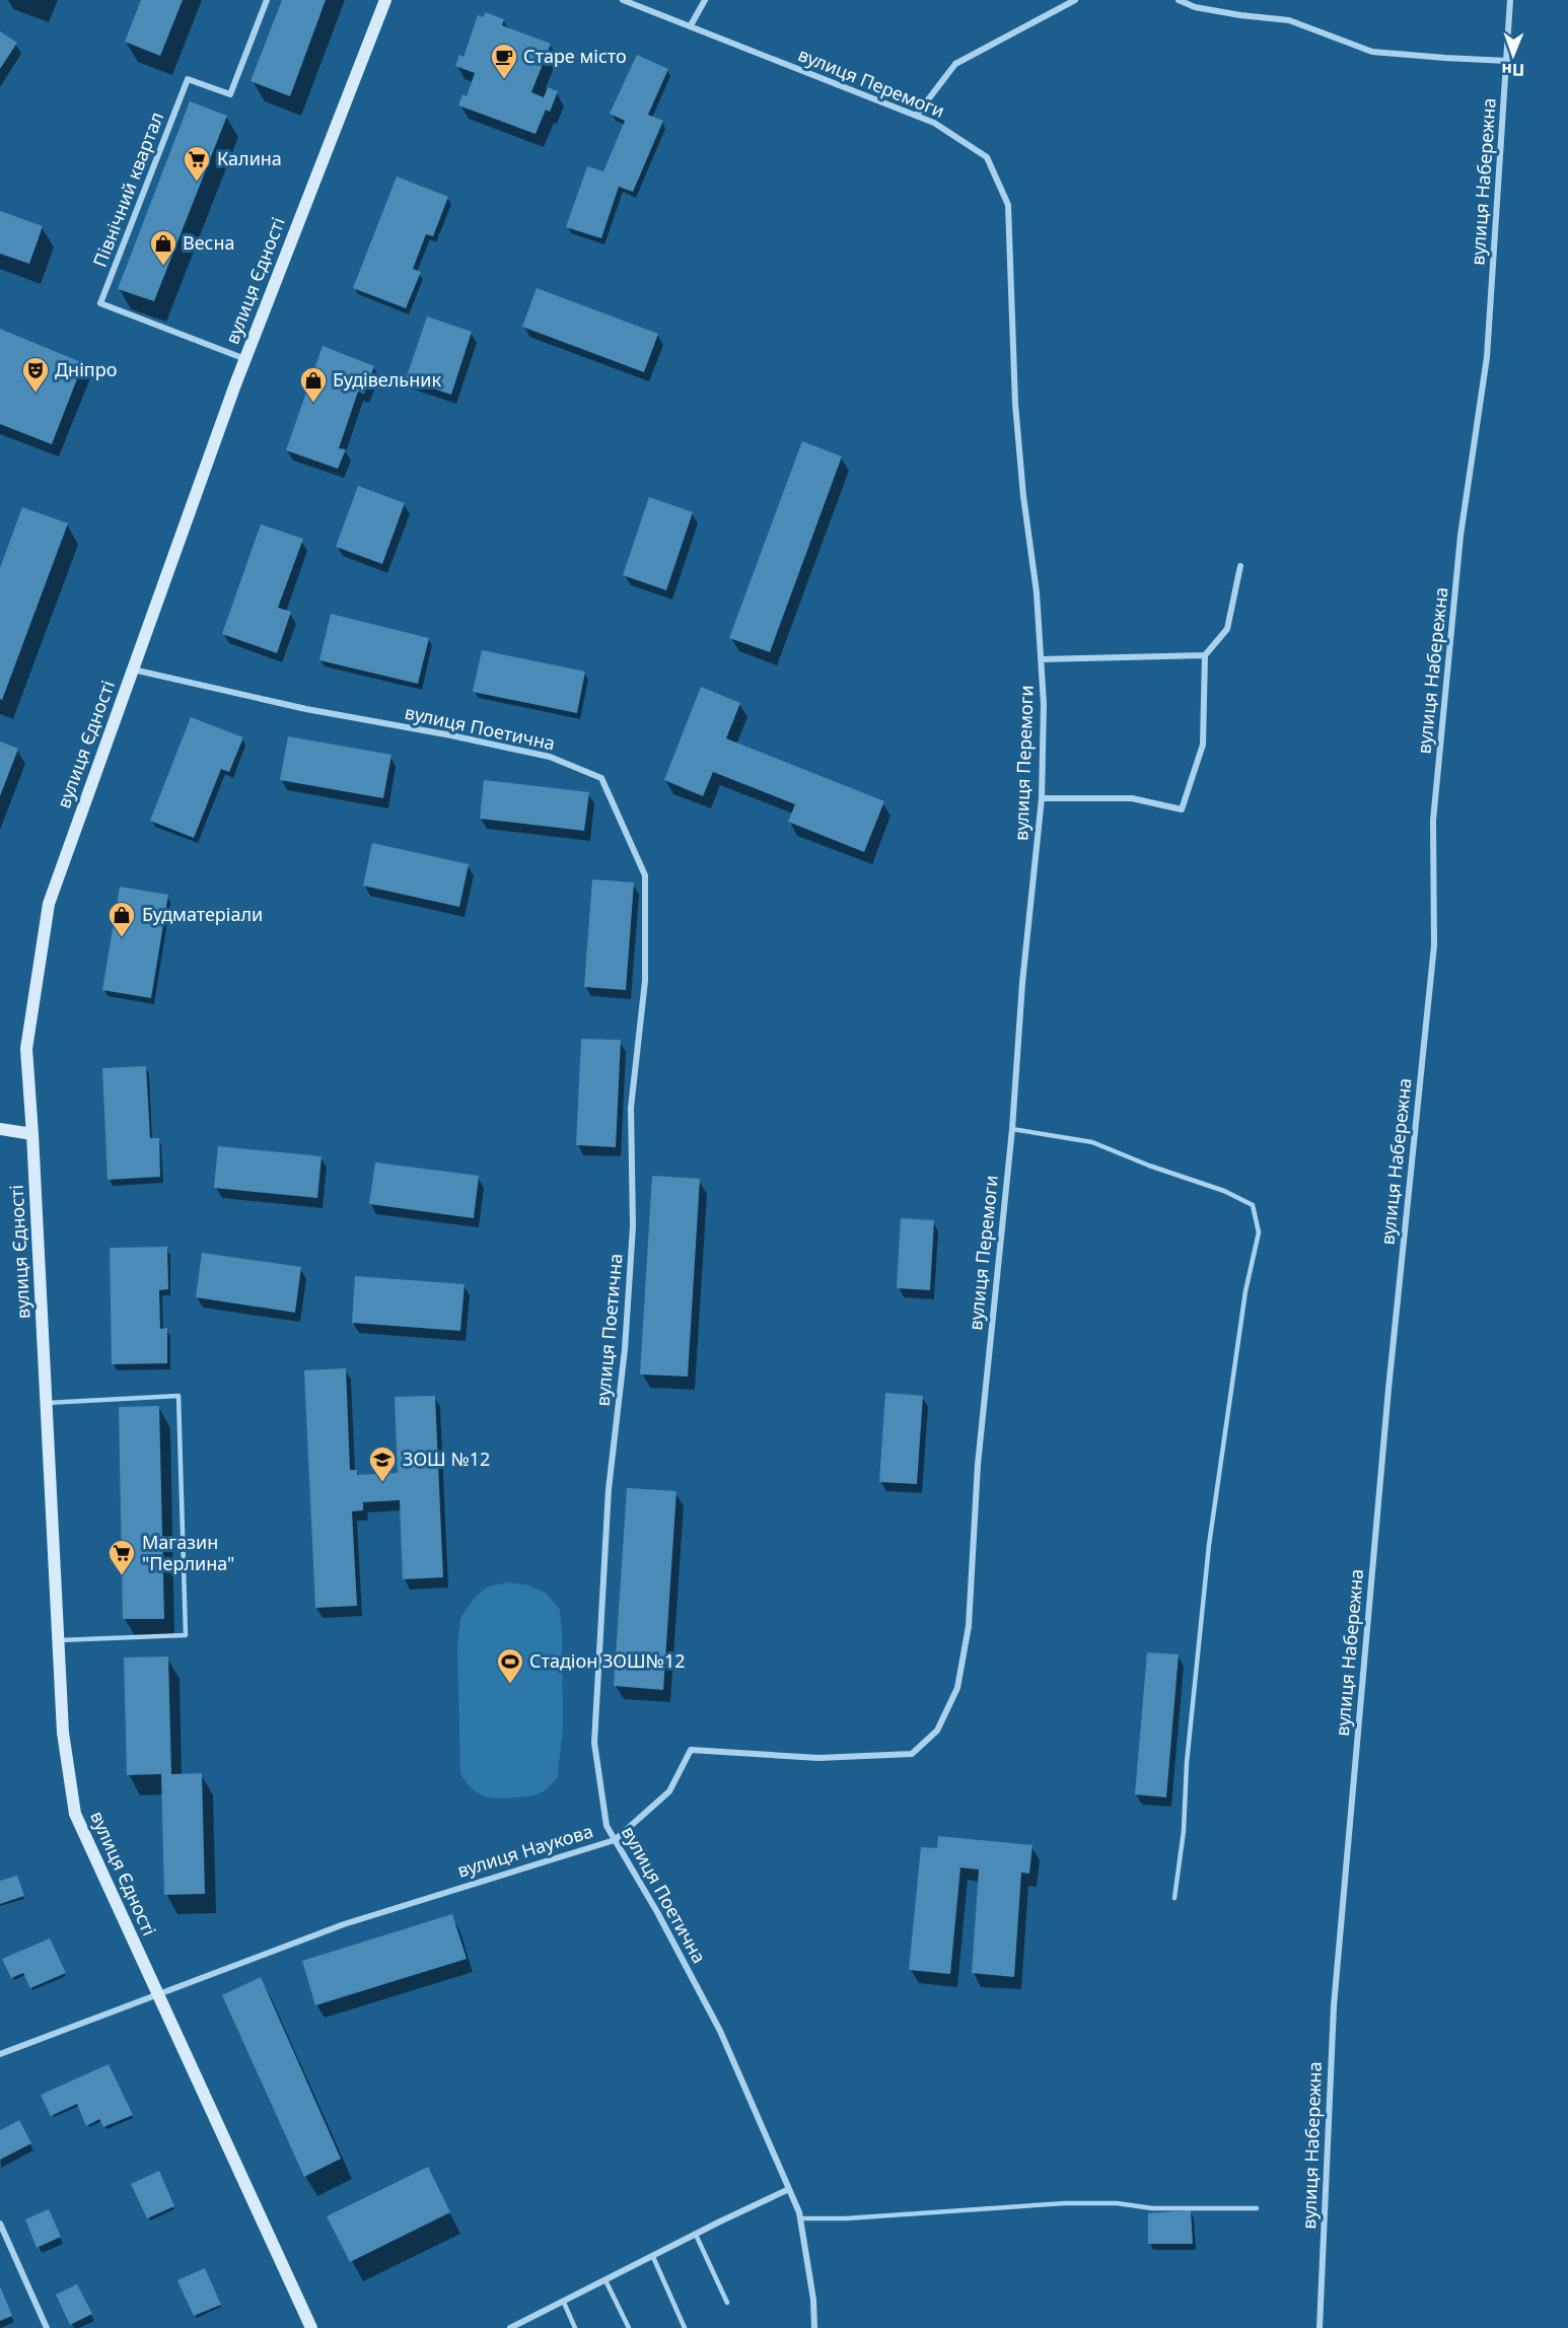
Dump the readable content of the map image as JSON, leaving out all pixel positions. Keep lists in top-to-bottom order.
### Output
{
  "streets": {
    "street": [
      "вулиця Перемоги",
      "вулиця Набережна",
      "Північний квартал",
      "вулиця Єдності",
      "вулиця Поетична",
      "вулиця Наукова"
    ]
  },
  "crossings": [
    ["вулиця Перемоги", "вулиця Наукова"],
    ["Північний квартал", "вулиця Єдності"],
    ["вулиця Єдності", "вулиця Поетична"],
    ["вулиця Єдності", "вулиця Наукова"],
    ["вулиця Поетична", "вулиця Наукова"]
  ],
  "places": {
    "cafe": ["Старе місто"],
    "supermarket": ["Калина", "Магазин \"Перлина\""],
    "shop": ["Весна", "Будівельник", "Будматеріали"],
    "theatre": ["Дніпро"],
    "school or university": ["ЗОШ №12"],
    "sports": ["Стадіон ЗОШ№12"]
  },
  "north": "bottom"
}
